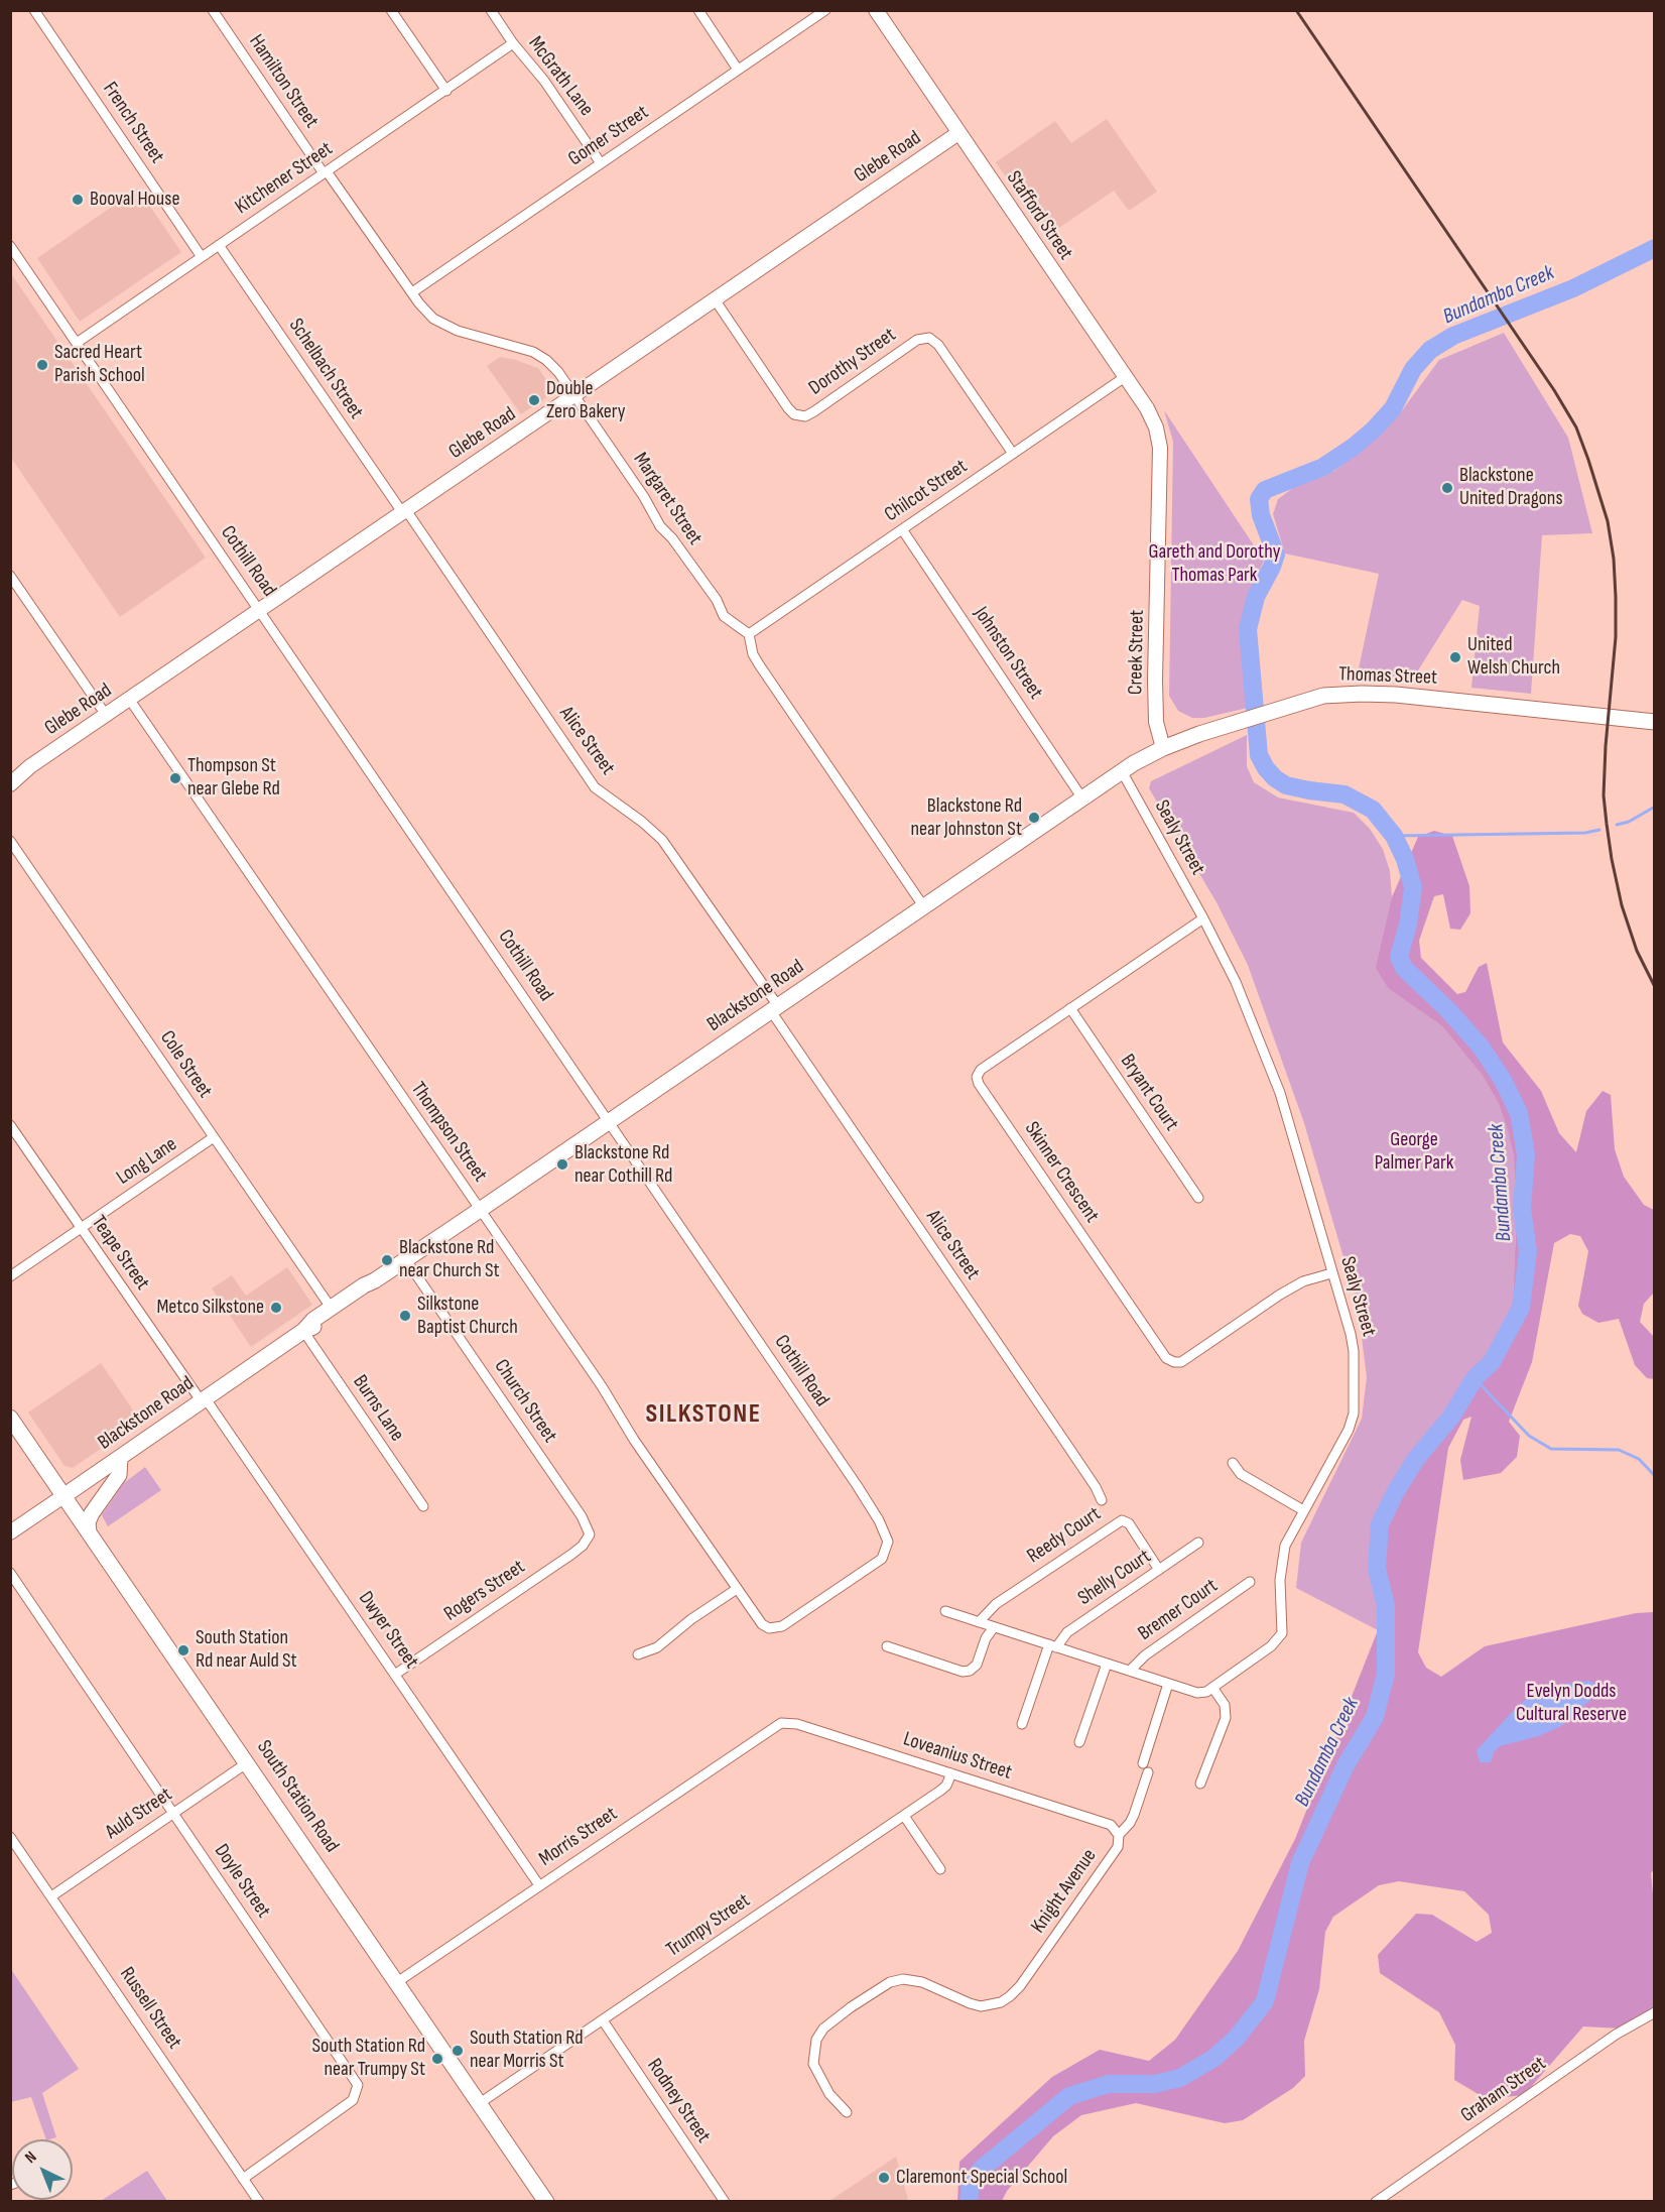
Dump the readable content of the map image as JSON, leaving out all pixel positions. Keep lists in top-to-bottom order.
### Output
{
  "streets": {
    "main road": ["Thomas Street", "Blackstone Road", "South Station Road"],
    "street": [
      "McGrath Lane",
      "Hamilton Street",
      "French Street",
      "Gomer Street",
      "Glebe Road",
      "Kitchener Street",
      "Stafford Street",
      "Dorothy Street",
      "Schelbach Street",
      "Chilcot Street",
      "Margaret Street",
      "Cothill Road",
      "Creek Street",
      "Johnston Street",
      "Alice Street",
      "Sealy Street",
      "Cole Street",
      "Bryant Court",
      "Thompson Street",
      "Long Lane",
      "Skinner Crescent",
      "Teape Street",
      "Church Street",
      "Burns Lane",
      "Reedy Court",
      "Shelly Court",
      "Rogers Street",
      "Bremer Court",
      "Dwyer Street",
      "Loveanius Street",
      "Auld Street",
      "Morris Street",
      "Doyle Street",
      "Knight Avenue",
      "Trumpy Street",
      "Russell Street",
      "Graham Street",
      "Rodney Street"
    ]
  },
  "crossings": [
    ["McGrath Lane", "Gomer Street"],
    ["McGrath Lane", "Kitchener Street"],
    ["Hamilton Street", "Kitchener Street"],
    ["Hamilton Street", "Margaret Street"],
    ["French Street", "Kitchener Street"],
    ["Gomer Street", "Margaret Street"],
    ["Glebe Road", "Stafford Street"],
    ["Glebe Road", "Dorothy Street"],
    ["Glebe Road", "Schelbach Street"],
    ["Glebe Road", "Margaret Street"],
    ["Glebe Road", "Cothill Road"],
    ["Glebe Road", "Alice Street"],
    ["Glebe Road", "Thompson Street"],
    ["Kitchener Street", "Schelbach Street"],
    ["Kitchener Street", "Margaret Street"],
    ["Kitchener Street", "Cothill Road"],
    ["Stafford Street", "Chilcot Street"],
    ["Stafford Street", "Creek Street"],
    ["Dorothy Street", "Chilcot Street"],
    ["Schelbach Street", "Alice Street"],
    ["Chilcot Street", "Margaret Street"],
    ["Chilcot Street", "Johnston Street"],
    ["Cothill Road", "Blackstone Road"],
    ["Cothill Road", "Thompson Street"],
    ["Creek Street", "Thomas Street"],
    ["Creek Street", "Blackstone Road"],
    ["Johnston Street", "Blackstone Road"],
    ["Thomas Street", "Blackstone Road"],
    ["Alice Street", "Blackstone Road"],
    ["Sealy Street", "Blackstone Road"],
    ["Sealy Street", "Skinner Crescent"],
    ["Blackstone Road", "Cole Street"],
    ["Blackstone Road", "Thompson Street"],
    ["Blackstone Road", "Teape Street"],
    ["Blackstone Road", "Church Street"],
    ["Blackstone Road", "Burns Lane"],
    ["Blackstone Road", "Dwyer Street"],
    ["Blackstone Road", "South Station Road"],
    ["Cole Street", "Long Lane"],
    ["Bryant Court", "Skinner Crescent"],
    ["Long Lane", "Teape Street"],
    ["Teape Street", "Dwyer Street"],
    ["Church Street", "Rogers Street"],
    ["Reedy Court", "Shelly Court"],
    ["Rogers Street", "Dwyer Street"],
    ["Dwyer Street", "Morris Street"],
    ["Loveanius Street", "Morris Street"],
    ["Loveanius Street", "Knight Avenue"],
    ["Loveanius Street", "Trumpy Street"],
    ["South Station Road", "Auld Street"],
    ["South Station Road", "Morris Street"],
    ["South Station Road", "Trumpy Street"],
    ["Auld Street", "Doyle Street"],
    ["Auld Street", "Russell Street"],
    ["Doyle Street", "Russell Street"],
    ["Trumpy Street", "Rodney Street"]
  ],
  "districts": ["SILKSTONE"],
  "water": ["Bundamba Creek"],
  "parks": ["Gareth and Dorothy Thomas Park", "George Palmer Park", "Evelyn Dodds Cultural Reserve"],
  "places": [
    "Booval House",
    "Sacred Heart Parish School",
    "Double Zero Bakery",
    "Blackstone United Dragons",
    "United Welsh Church",
    "Thompson St near Glebe Rd",
    "Blackstone Rd near Johnston St",
    "Blackstone Rd near Cothill Rd",
    "Blackstone Rd near Church St",
    "Metco Silkstone",
    "Silkstone Baptist Church",
    "South Station Rd near Auld St",
    "South Station Rd near Morris St",
    "South Station Rd near Trumpy St",
    "Claremont Special School"
  ],
  "north": "top left"
}
